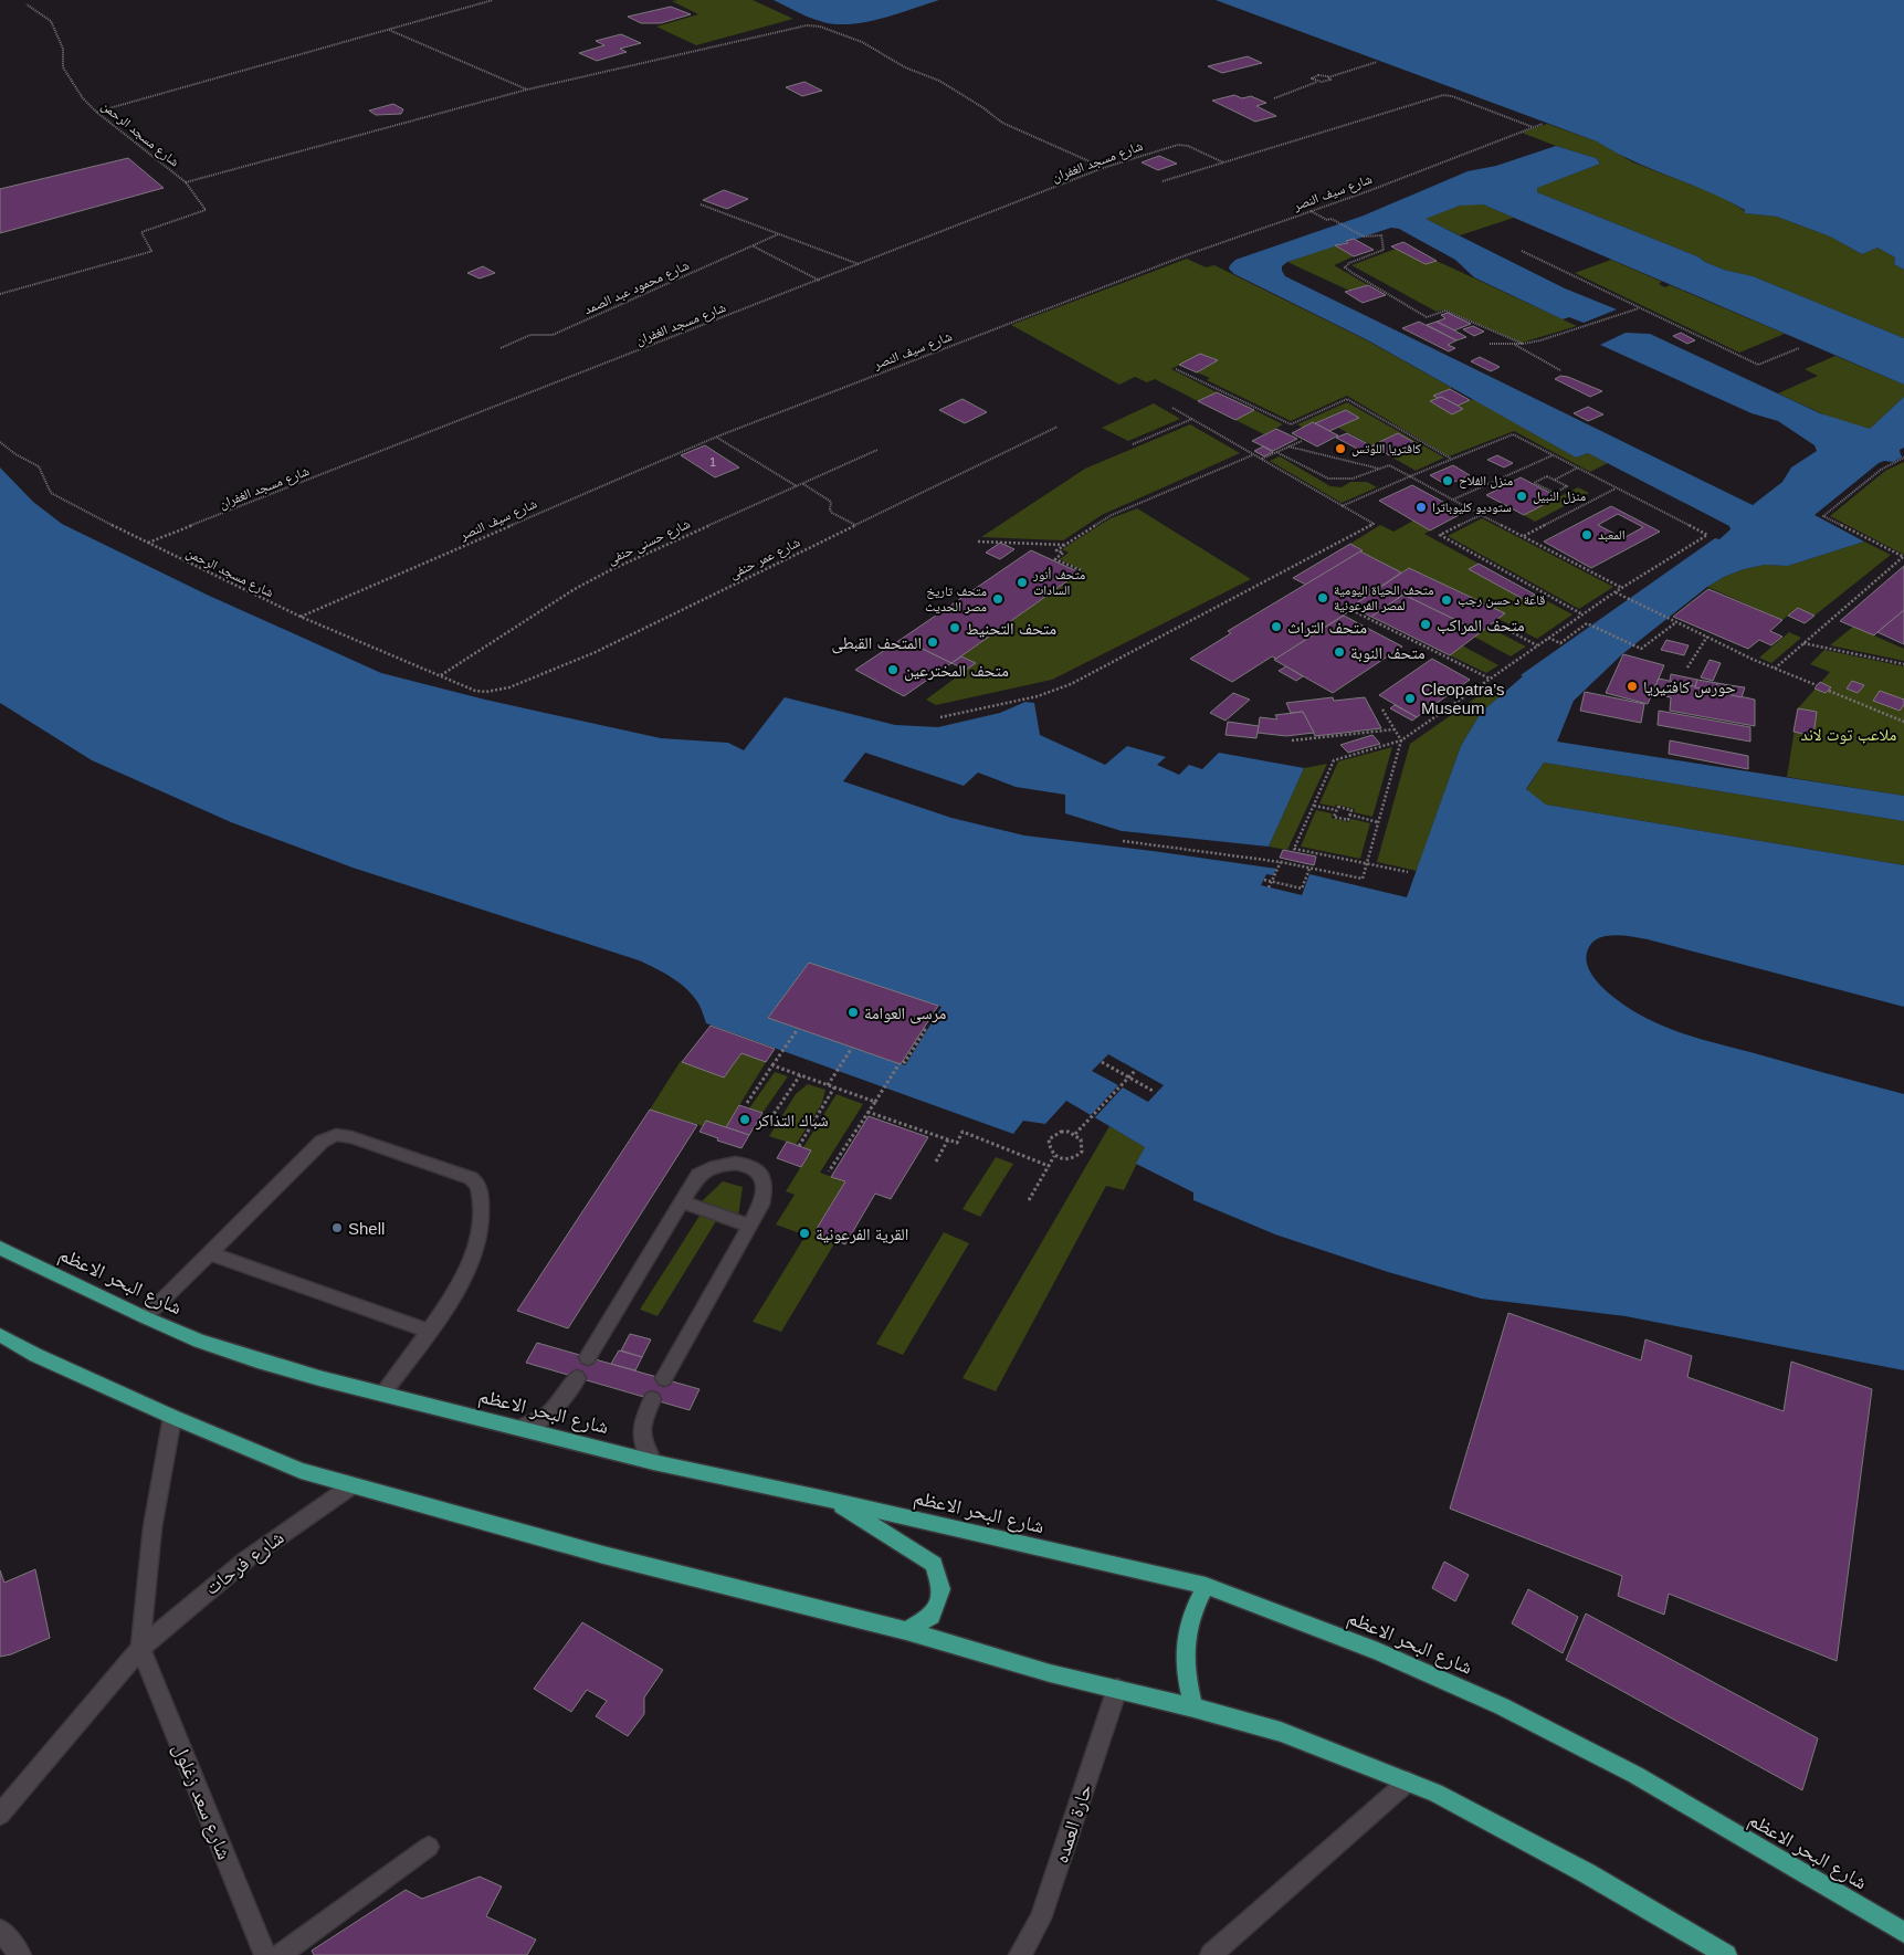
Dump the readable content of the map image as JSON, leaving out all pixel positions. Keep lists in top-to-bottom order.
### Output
{
  "streets": {
    "main road": ["شارع البحر الاعظم"],
    "street": ["شارع فرحات", "شارع سعد زغلول", "حارة العمده"],
    "path": [
      "شارع مسجد الرحمن",
      "شارع مسجد الغفران",
      "شارع سيف النصر",
      "شارع محمود عبد الصمد",
      "شارع حسنى حنفى",
      "شارع عمر حنفى"
    ]
  },
  "crossings": [
    ["شارع مسجد الرحمن", "شارع مسجد الغفران"],
    ["شارع مسجد الرحمن", "شارع سيف النصر"],
    ["شارع مسجد الرحمن", "شارع حسنى حنفى"],
    ["شارع مسجد الرحمن", "شارع عمر حنفى"],
    ["شارع فرحات", "شارع سعد زغلول"]
  ],
  "parks": ["ملاعب توت لاند"],
  "places": [
    "كافتريا اللوتس",
    "منزل الفلاح",
    "منزل النبيل",
    "ستوديو كليوباترا",
    "المعبد",
    "متحف أنور السادات",
    "متحف الحياة اليومية لمصر الفرعونية",
    "متحف تاريخ مصر الحديث",
    "قاعة د حسن رجب",
    "متحف المراكب",
    "متحف التراث",
    "متحف التحنيط",
    "المتحف القبطى",
    "متحف النوبة",
    "متحف المخترعين",
    "حورس كافتيريا",
    "Cleopatra’s Museum",
    "مرسى العوامة",
    "شباك التذاكر",
    "Shell",
    "القرية الفرعونية"
  ],
  "house_numbers": ["1"]
}
